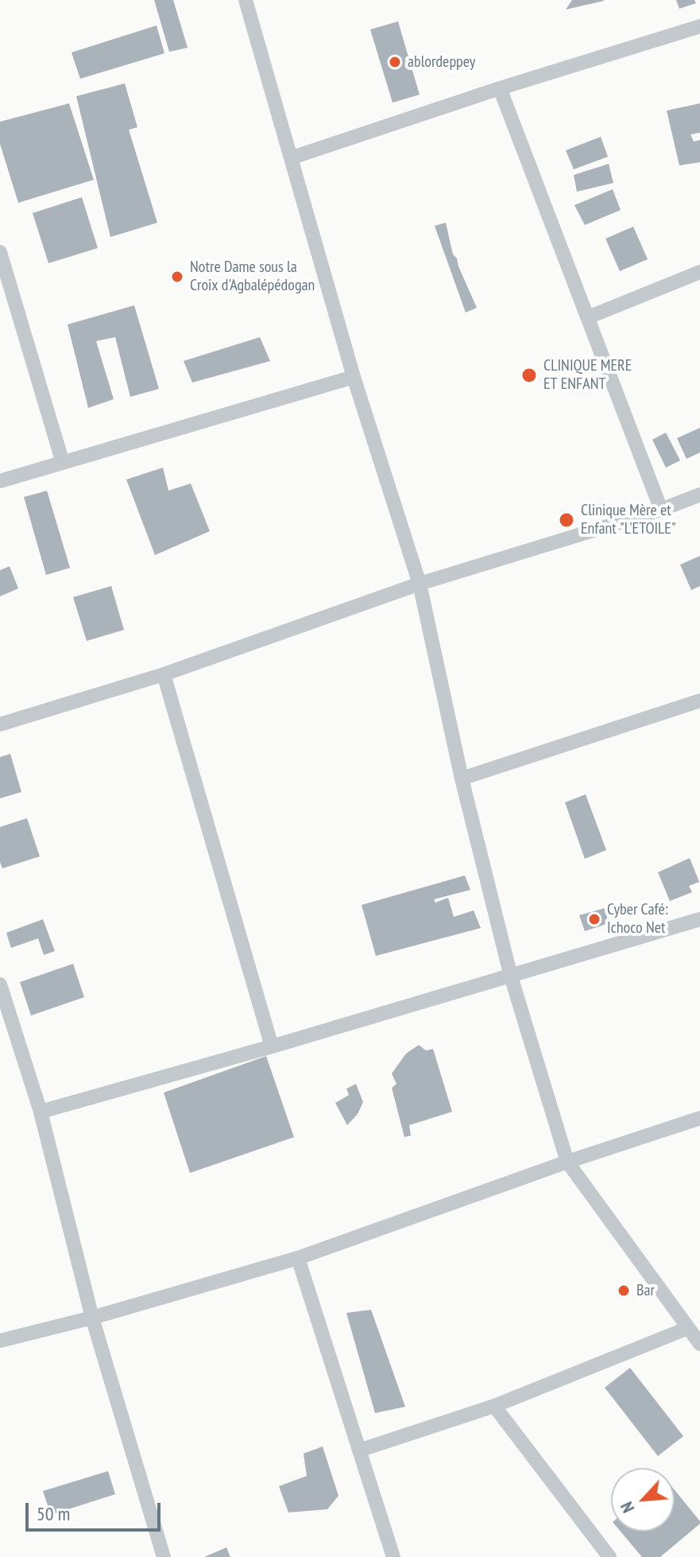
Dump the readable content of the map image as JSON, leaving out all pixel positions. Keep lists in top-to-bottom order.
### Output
{
  "places": [
    "ablordeppey",
    "Notre Dame sous la Croix d'Agbalépédogan",
    "CLINIQUE MERE ET ENFANT",
    "Clinique Mère et Enfant \"L'ETOILE\"",
    "Cyber Café: Ichoco Net",
    "Bar"
  ],
  "scale_bar": "50 m",
  "north": "bottom left"
}
